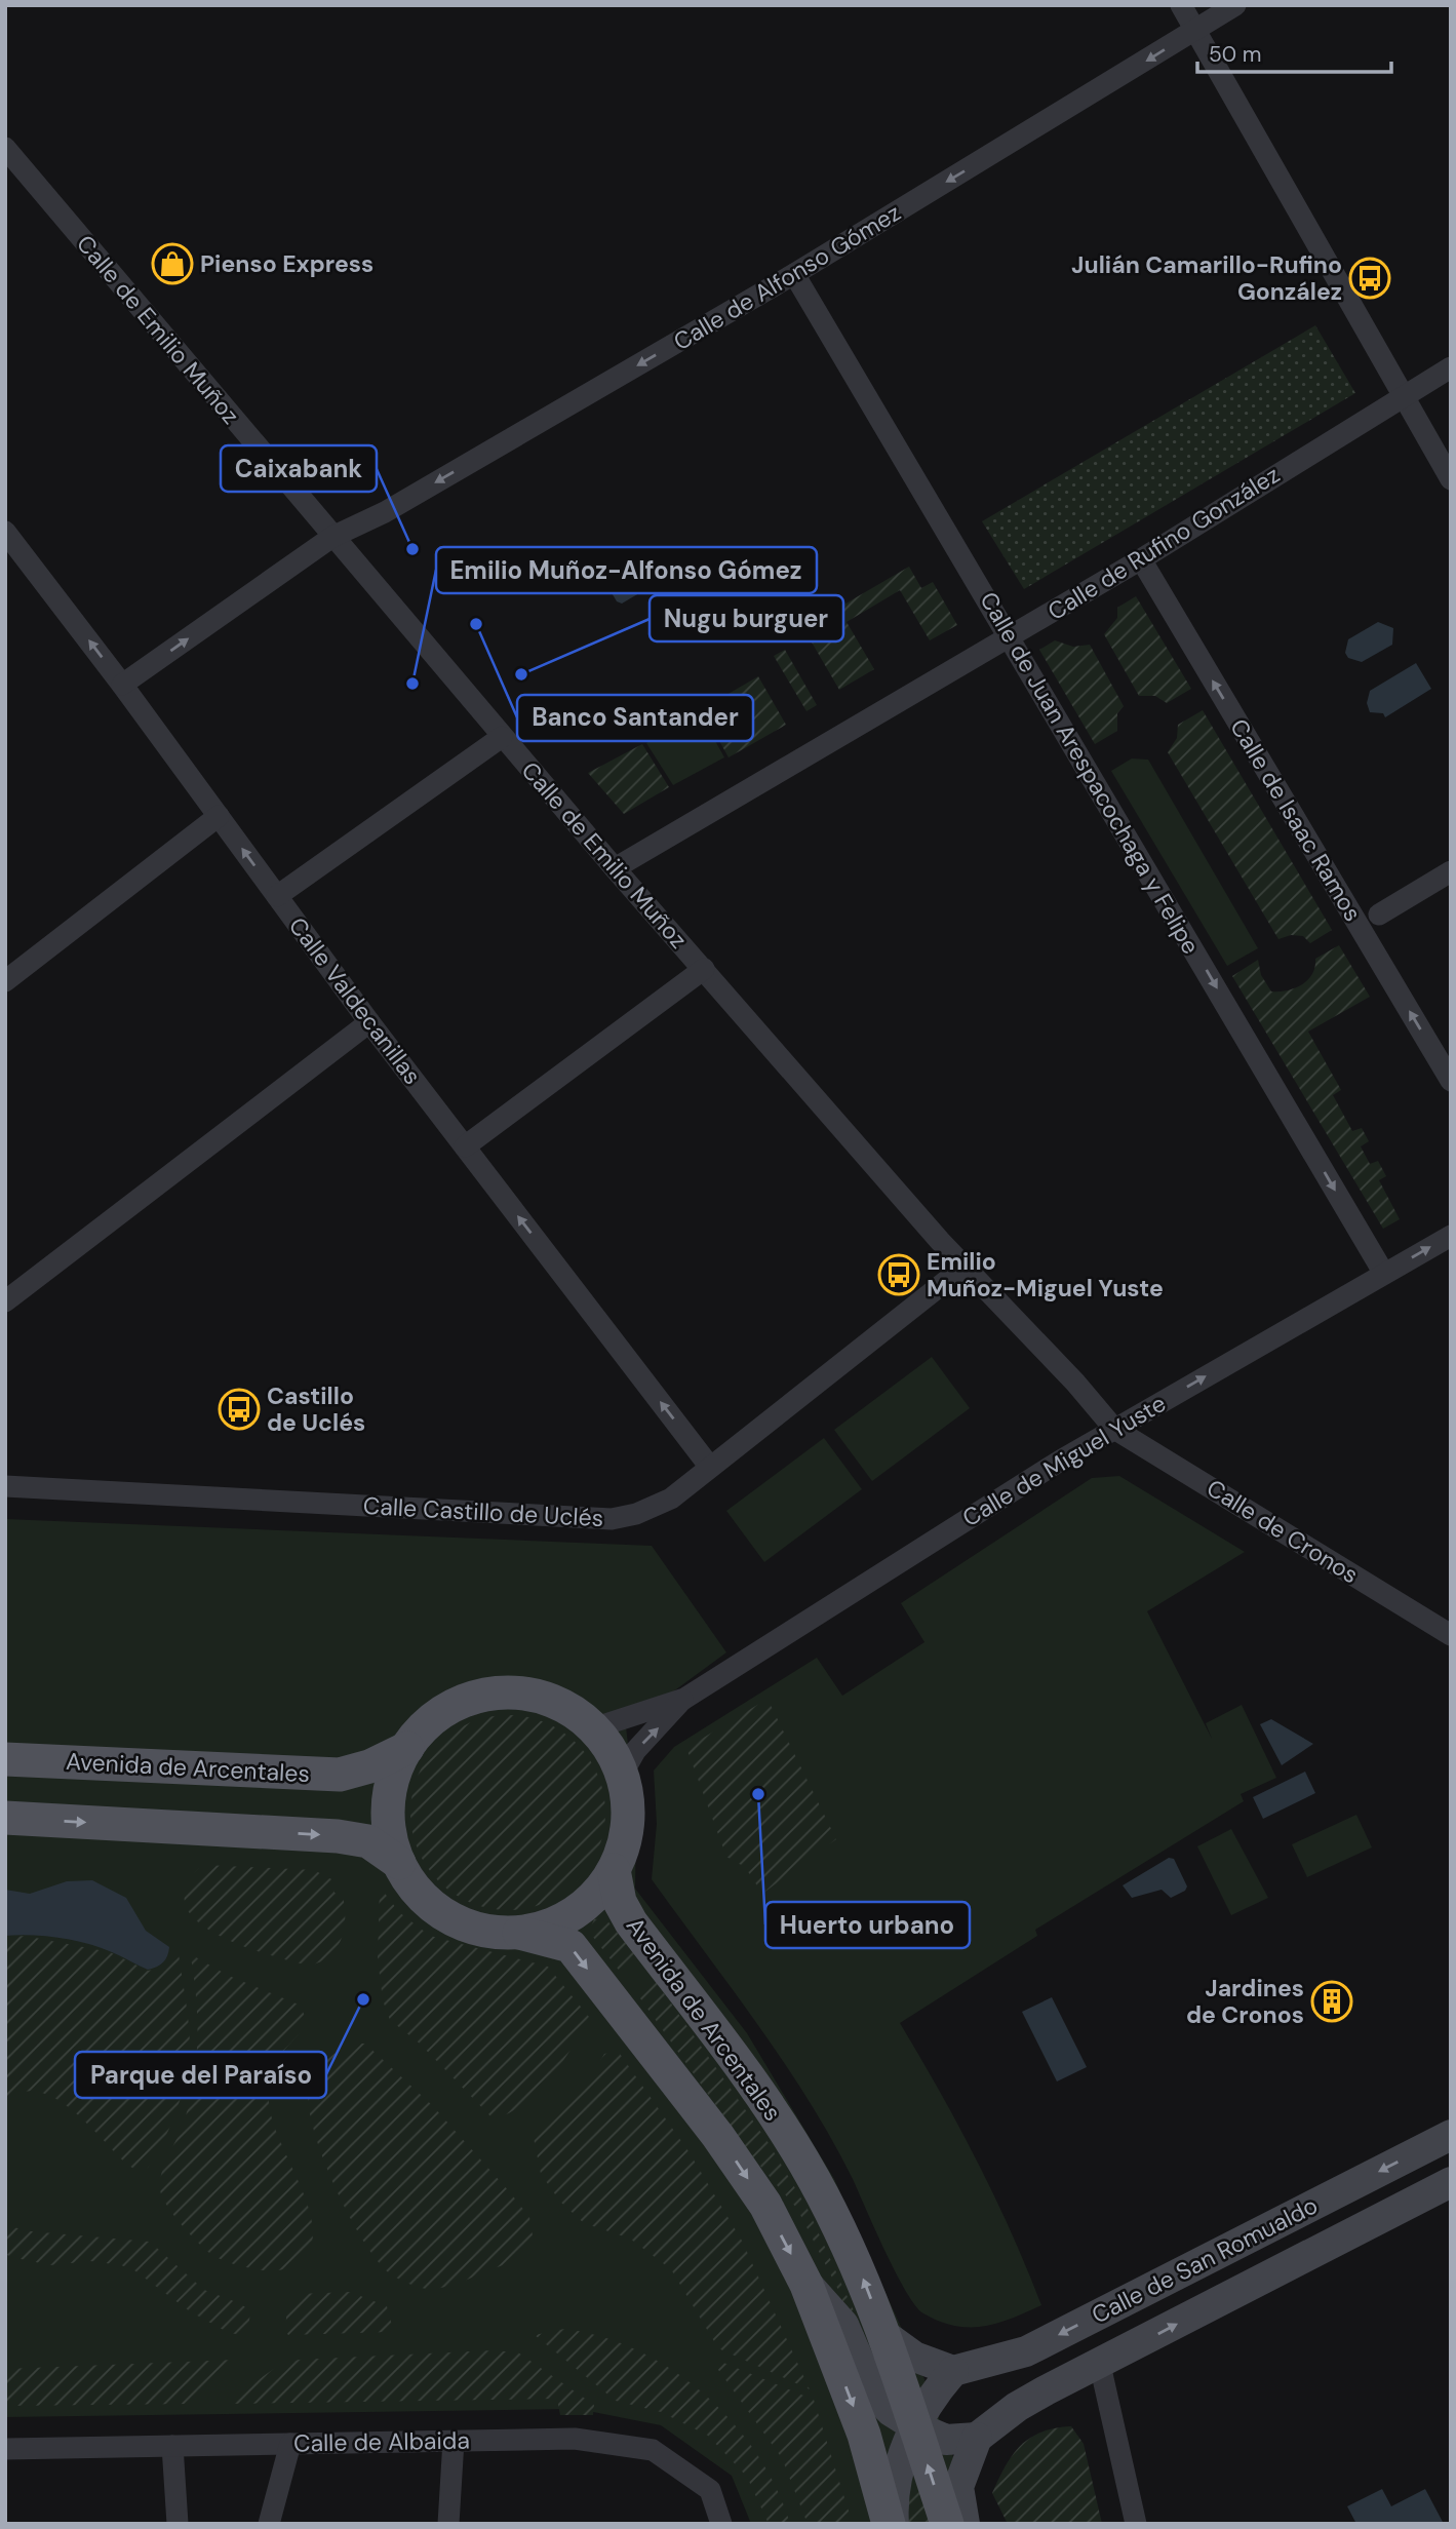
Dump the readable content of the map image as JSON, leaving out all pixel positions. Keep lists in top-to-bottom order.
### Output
{
  "streets": {
    "main road": ["Avenida de Arcentales", "Calle de San Romualdo"],
    "street": [
      "Calle de Alfonso Gómez",
      "Calle de Emilio Muñoz",
      "Calle de Rufino González",
      "Calle de Juan Arespacochaga y Felipe",
      "Calle de Isaac Ramos",
      "Calle Valdecanillas",
      "Calle de Miguel Yuste",
      "Calle Castillo de Uclés",
      "Calle de Cronos",
      "Calle de Albaida"
    ]
  },
  "crossings": [
    ["Calle de Alfonso Gómez", "Calle de Emilio Muñoz"],
    ["Calle de Alfonso Gómez", "Calle de Juan Arespacochaga y Felipe"],
    ["Calle de Alfonso Gómez", "Calle Valdecanillas"],
    ["Calle de Emilio Muñoz", "Calle de Rufino González"],
    ["Calle de Emilio Muñoz", "Calle Valdecanillas"],
    ["Calle de Emilio Muñoz", "Calle de Miguel Yuste"],
    ["Calle de Emilio Muñoz", "Calle Castillo de Uclés"],
    ["Calle de Emilio Muñoz", "Calle de Cronos"],
    ["Calle de Rufino González", "Calle de Juan Arespacochaga y Felipe"],
    ["Calle de Rufino González", "Calle de Isaac Ramos"],
    ["Calle de Juan Arespacochaga y Felipe", "Calle de Miguel Yuste"],
    ["Calle Valdecanillas", "Calle Castillo de Uclés"],
    ["Calle de Miguel Yuste", "Calle de Cronos"],
    ["Calle de Miguel Yuste", "Avenida de Arcentales"]
  ],
  "one_way": [
    "Calle de Juan Arespacochaga y Felipe",
    "Calle de Isaac Ramos",
    "Calle Valdecanillas",
    "Calle de Miguel Yuste"
  ],
  "places": {
    "shop": ["Pienso Express"],
    "bus stop": ["Julián Camarillo-Rufino González", "Emilio Muñoz-Miguel Yuste", "Castillo de Uclés"],
    "other": [
      "Caixabank",
      "Banco Santander",
      "Nugu burguer",
      "Emilio Muñoz-Alfonso Gómez",
      "Huerto urbano",
      "Parque del Paraíso"
    ],
    "building": ["Jardines de Cronos"]
  },
  "scale_bar": "50 m"
}
